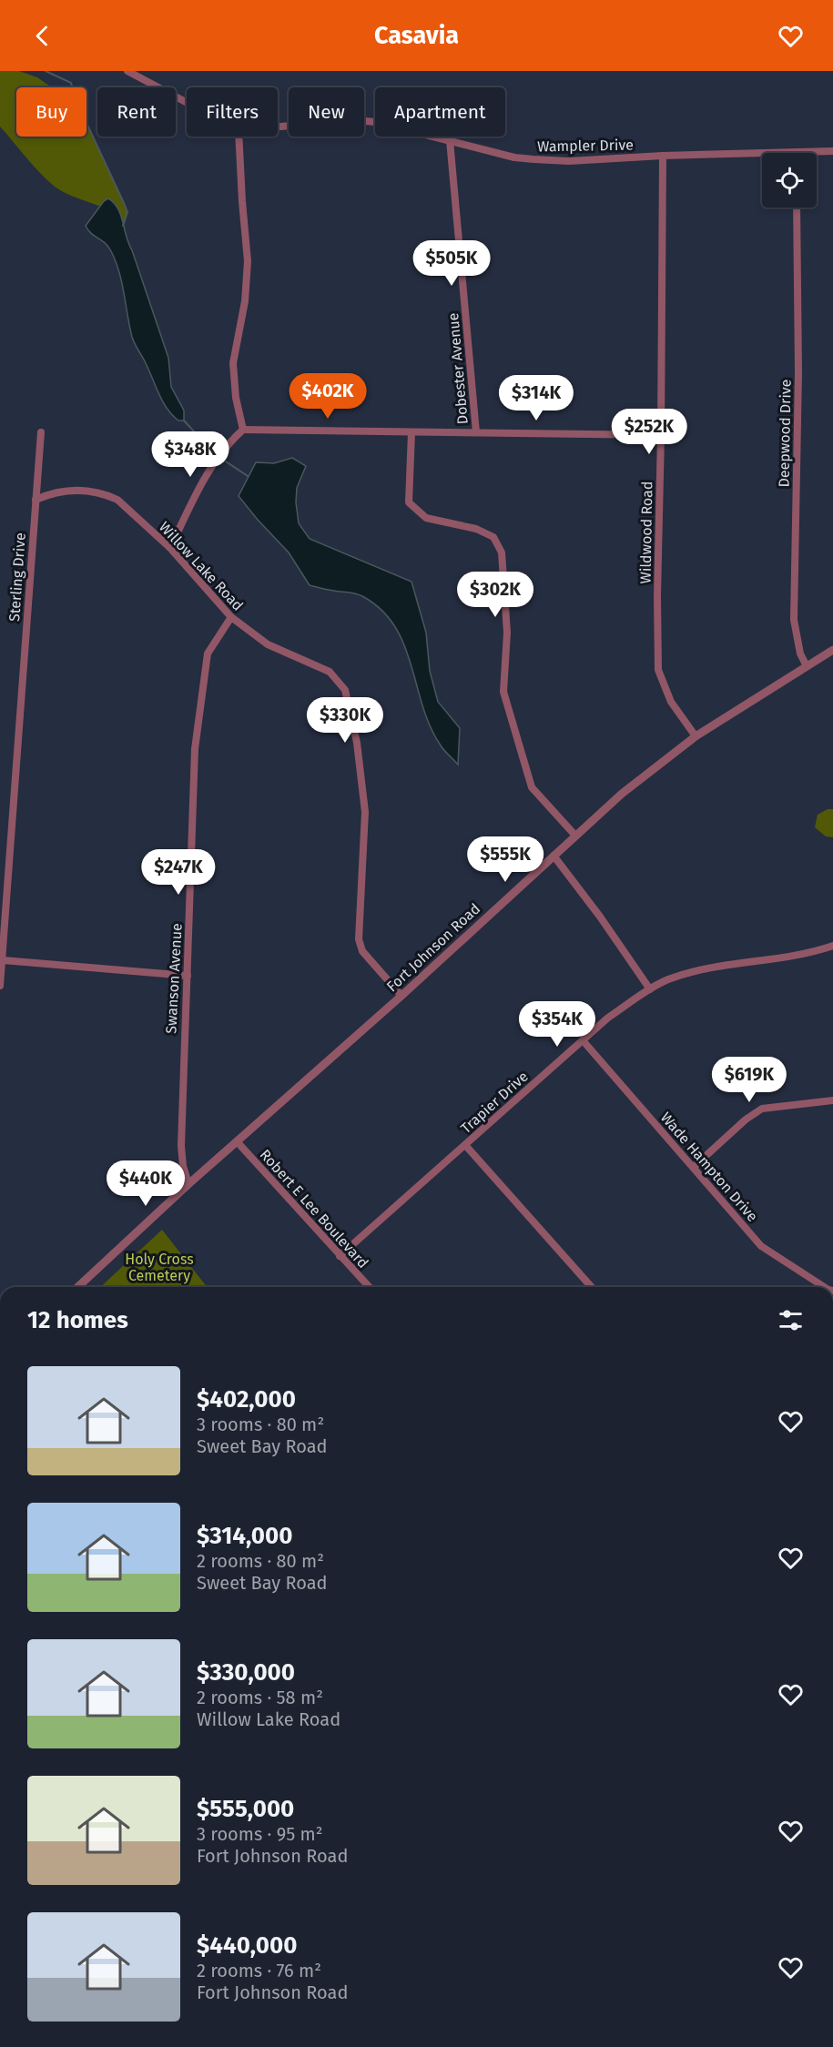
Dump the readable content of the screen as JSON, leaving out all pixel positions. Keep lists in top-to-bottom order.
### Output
{
  "streets": {
    "street": [
      "Wampler Drive",
      "Dobester Avenue",
      "Deepwood Drive",
      "Wildwood Road",
      "Willow Lake Road",
      "Sterling Drive",
      "Fort Johnson Road",
      "Swanson Avenue",
      "Trapier Drive",
      "Wade Hampton Drive",
      "Robert E Lee Boulevard"
    ]
  },
  "crossings": [
    ["Wampler Drive", "Dobester Avenue"],
    ["Wampler Drive", "Wildwood Road"],
    ["Deepwood Drive", "Fort Johnson Road"],
    ["Wildwood Road", "Fort Johnson Road"],
    ["Willow Lake Road", "Sterling Drive"],
    ["Willow Lake Road", "Fort Johnson Road"],
    ["Willow Lake Road", "Swanson Avenue"],
    ["Fort Johnson Road", "Swanson Avenue"],
    ["Fort Johnson Road", "Robert E Lee Boulevard"],
    ["Trapier Drive", "Wade Hampton Drive"],
    ["Trapier Drive", "Robert E Lee Boulevard"]
  ],
  "parks": ["Holy Cross Cemetery"],
  "page": {
    "header": "Casavia",
    "chip": [
      "Buy",
      "Rent",
      "Filters",
      "New",
      "Apartment"
    ],
    "price": [
      "$505K",
      "$402K",
      "$314K",
      "$252K",
      "$348K",
      "$302K",
      "$330K",
      "$555K",
      "$247K",
      "$354K",
      "$619K",
      "$440K"
    ],
    "heading": "12 homes",
    "list": [
      {
        "name": "$402,000",
        "note": "3 rooms · 80 m² · Sweet Bay Road"
      },
      {
        "name": "$314,000",
        "note": "2 rooms · 80 m² · Sweet Bay Road"
      },
      {
        "name": "$330,000",
        "note": "2 rooms · 58 m² · Willow Lake Road"
      },
      {
        "name": "$555,000",
        "note": "3 rooms · 95 m² · Fort Johnson Road"
      },
      {
        "name": "$440,000",
        "note": "2 rooms · 76 m² · Fort Johnson Road"
      }
    ]
  }
}
